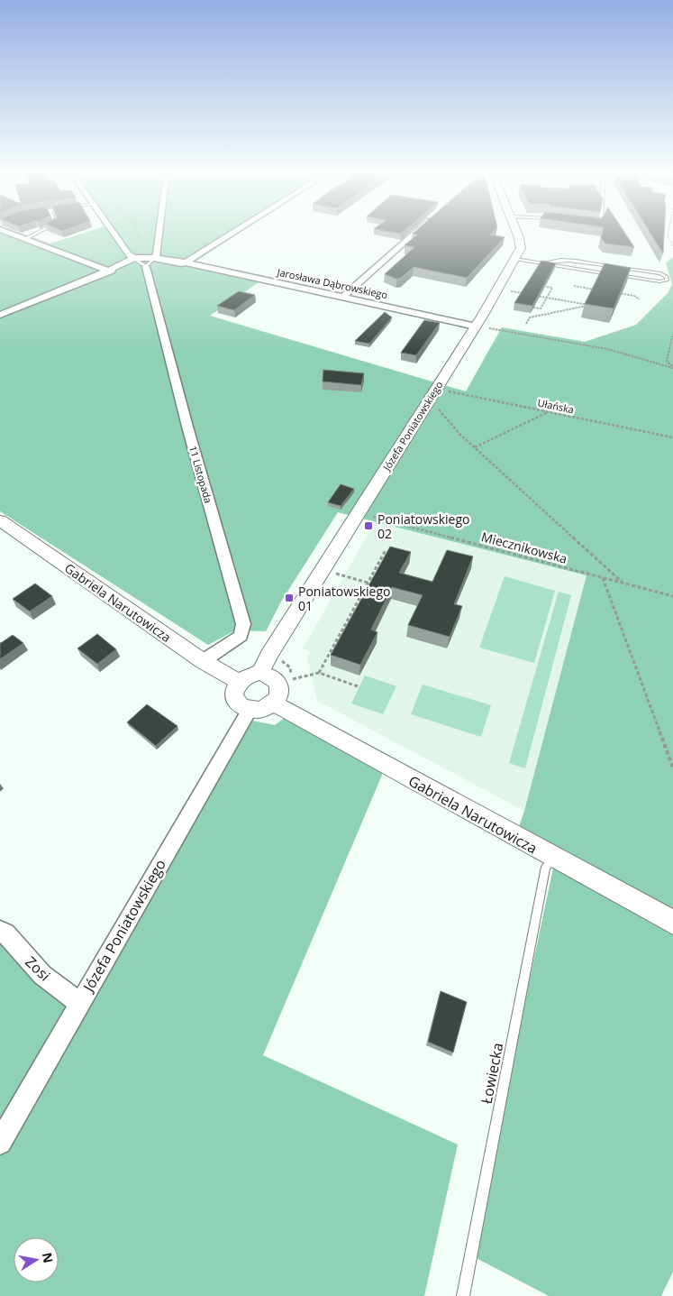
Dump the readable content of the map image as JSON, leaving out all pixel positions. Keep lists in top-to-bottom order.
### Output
{
  "streets": {
    "street": [
      "Jarosława Dąbrowskiego",
      "Józefa Poniatowskiego",
      "11 Listopada",
      "Gabriela Narutowicza",
      "Zosi"
    ],
    "lane": ["Łowiecka"],
    "path": ["Ułańska", "Miecznikowska"]
  },
  "crossings": [
    ["Jarosława Dąbrowskiego", "Józefa Poniatowskiego"],
    ["Jarosława Dąbrowskiego", "11 Listopada"],
    ["Ułańska", "Józefa Poniatowskiego"],
    ["Józefa Poniatowskiego", "Gabriela Narutowicza"],
    ["Józefa Poniatowskiego", "Zosi"],
    ["11 Listopada", "Gabriela Narutowicza"],
    ["Gabriela Narutowicza", "Łowiecka"]
  ],
  "places": {
    "transit": ["Poniatowskiego 02", "Poniatowskiego 01"]
  },
  "north": "right"
}
